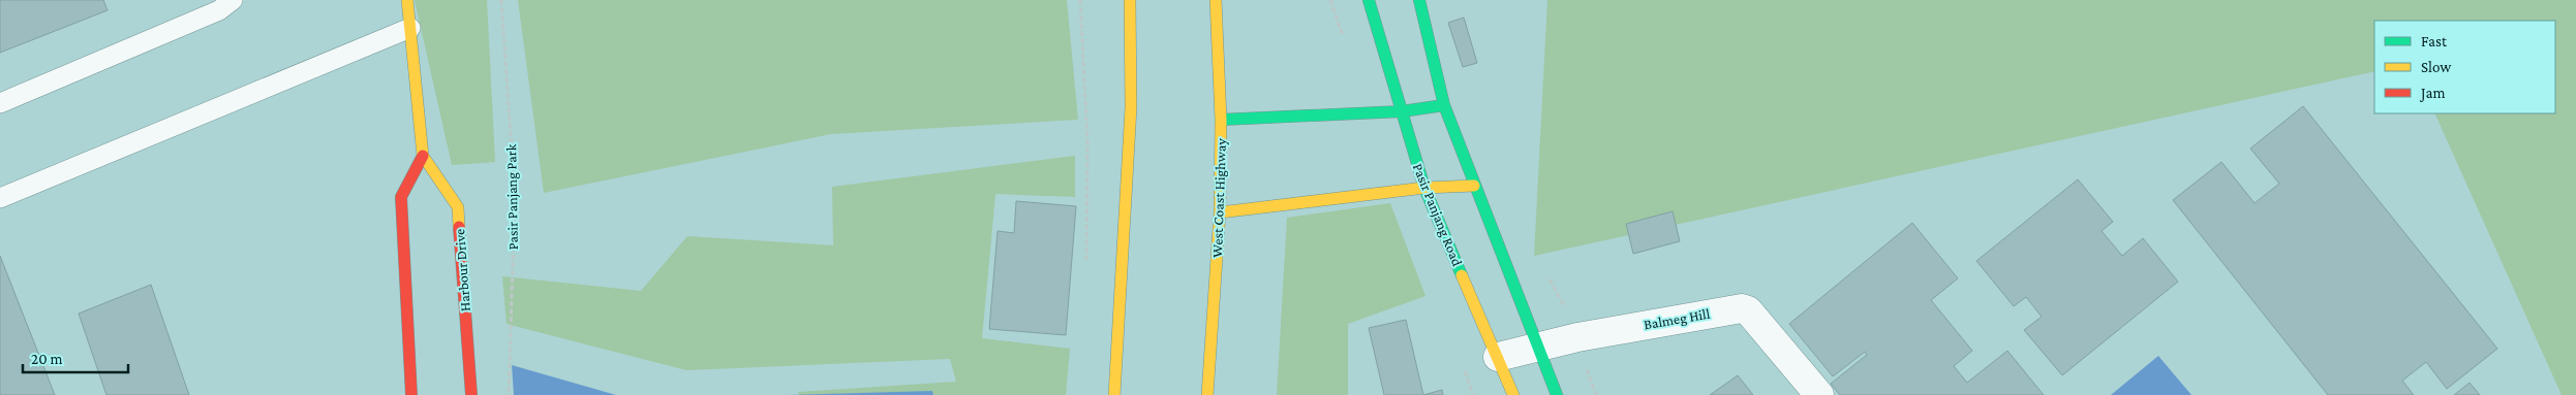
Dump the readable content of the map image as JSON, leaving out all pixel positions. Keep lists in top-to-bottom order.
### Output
{
  "streets": {
    "main road": ["West Coast Highway", "Pasir Panjang Road", "Harbour Drive"],
    "street": ["Balmeg Hill"],
    "path": ["Pasir Panjang Park"]
  },
  "crossings": [
    ["Pasir Panjang Road", "Balmeg Hill"]
  ],
  "legend": ["Fast", "Slow", "Jam"],
  "scale_bar": "20 m"
}
